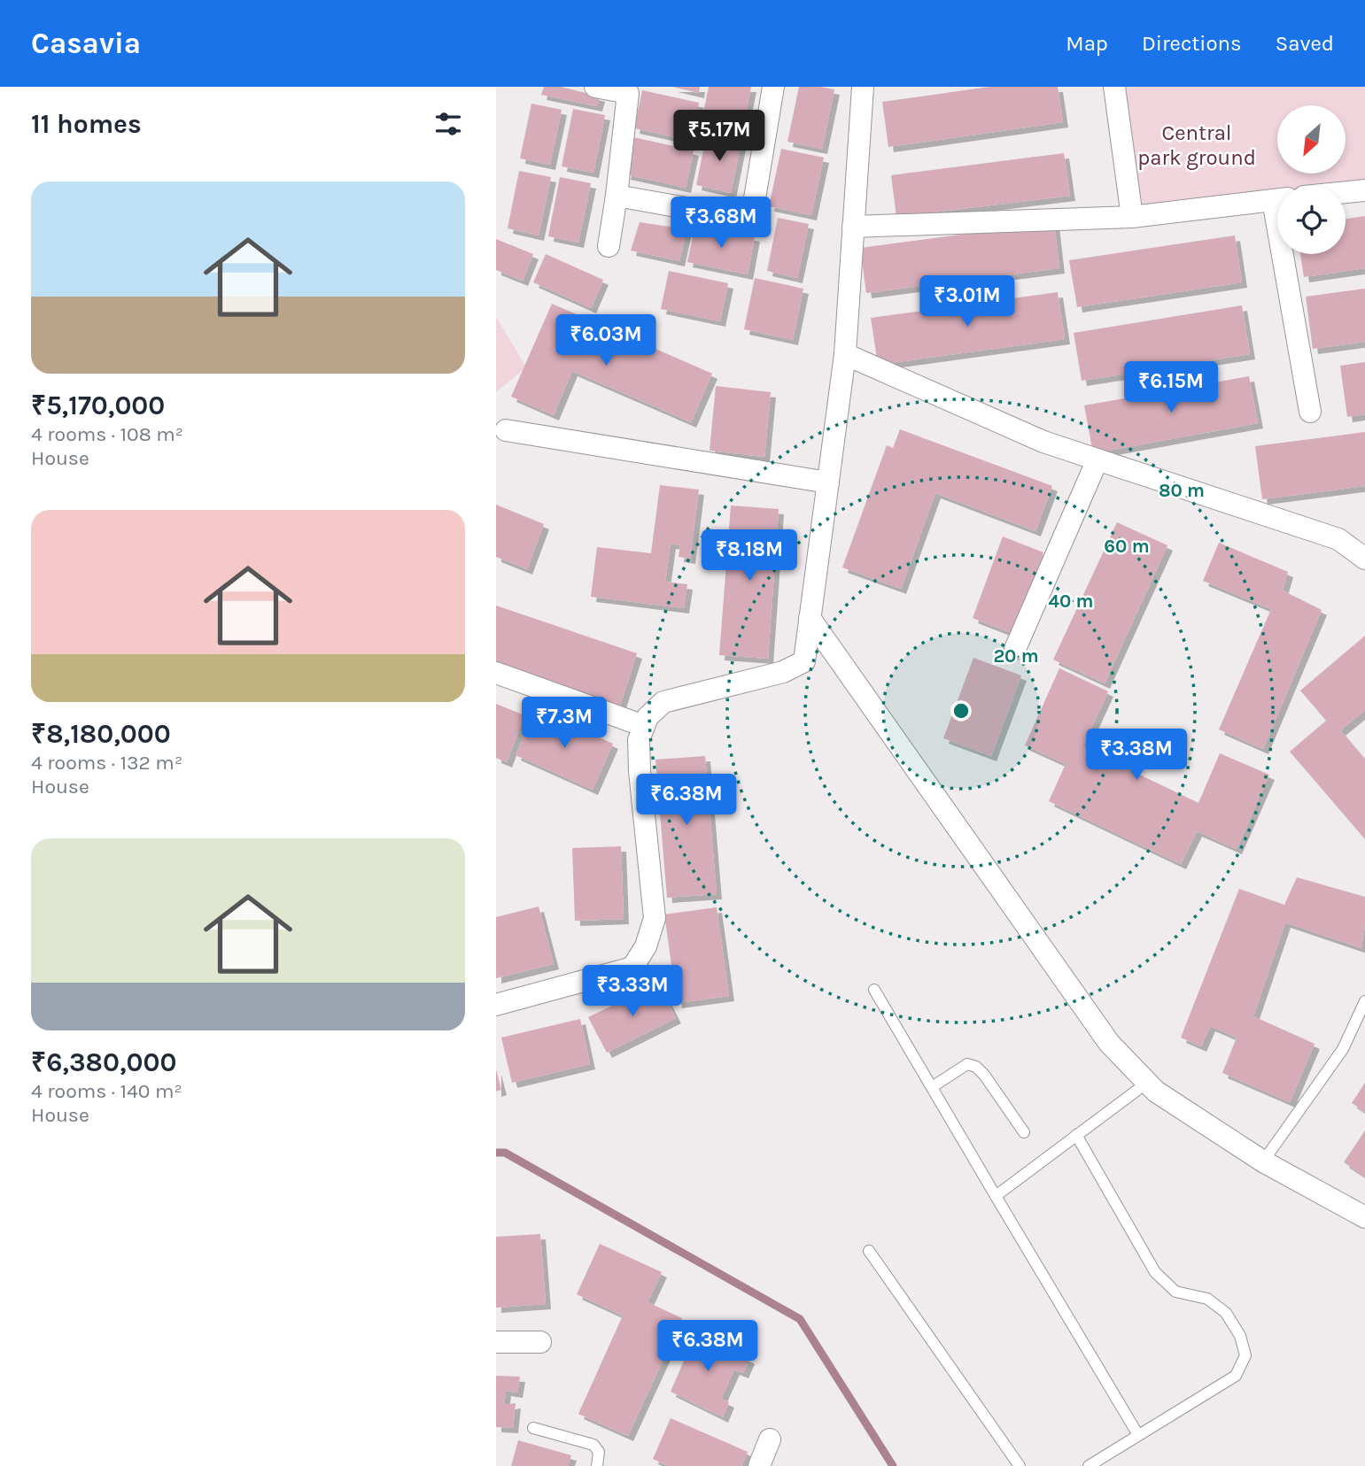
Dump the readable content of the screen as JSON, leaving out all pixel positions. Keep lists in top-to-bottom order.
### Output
{
  "parks": ["Central park ground"],
  "north": "bottom left",
  "page": {
    "header": "Casavia",
    "nav": ["Map", "Directions", "Saved"],
    "heading": "11 homes",
    "price": [
      "₹5.17M",
      "₹3.68M",
      "₹3.01M",
      "₹6.03M",
      "₹6.15M",
      "₹8.18M",
      "₹7.3M",
      "₹3.38M",
      "₹6.38M",
      "₹3.33M",
      "₹6.38M"
    ],
    "list": [
      {
        "name": "₹5,170,000",
        "note": "4 rooms · 108 m² · House"
      },
      {
        "name": "₹8,180,000",
        "note": "4 rooms · 132 m² · House"
      },
      {
        "name": "₹6,380,000",
        "note": "4 rooms · 140 m² · House"
      }
    ]
  },
  "rings": [
    "80 m",
    "60 m",
    "40 m",
    "20 m"
  ]
}
